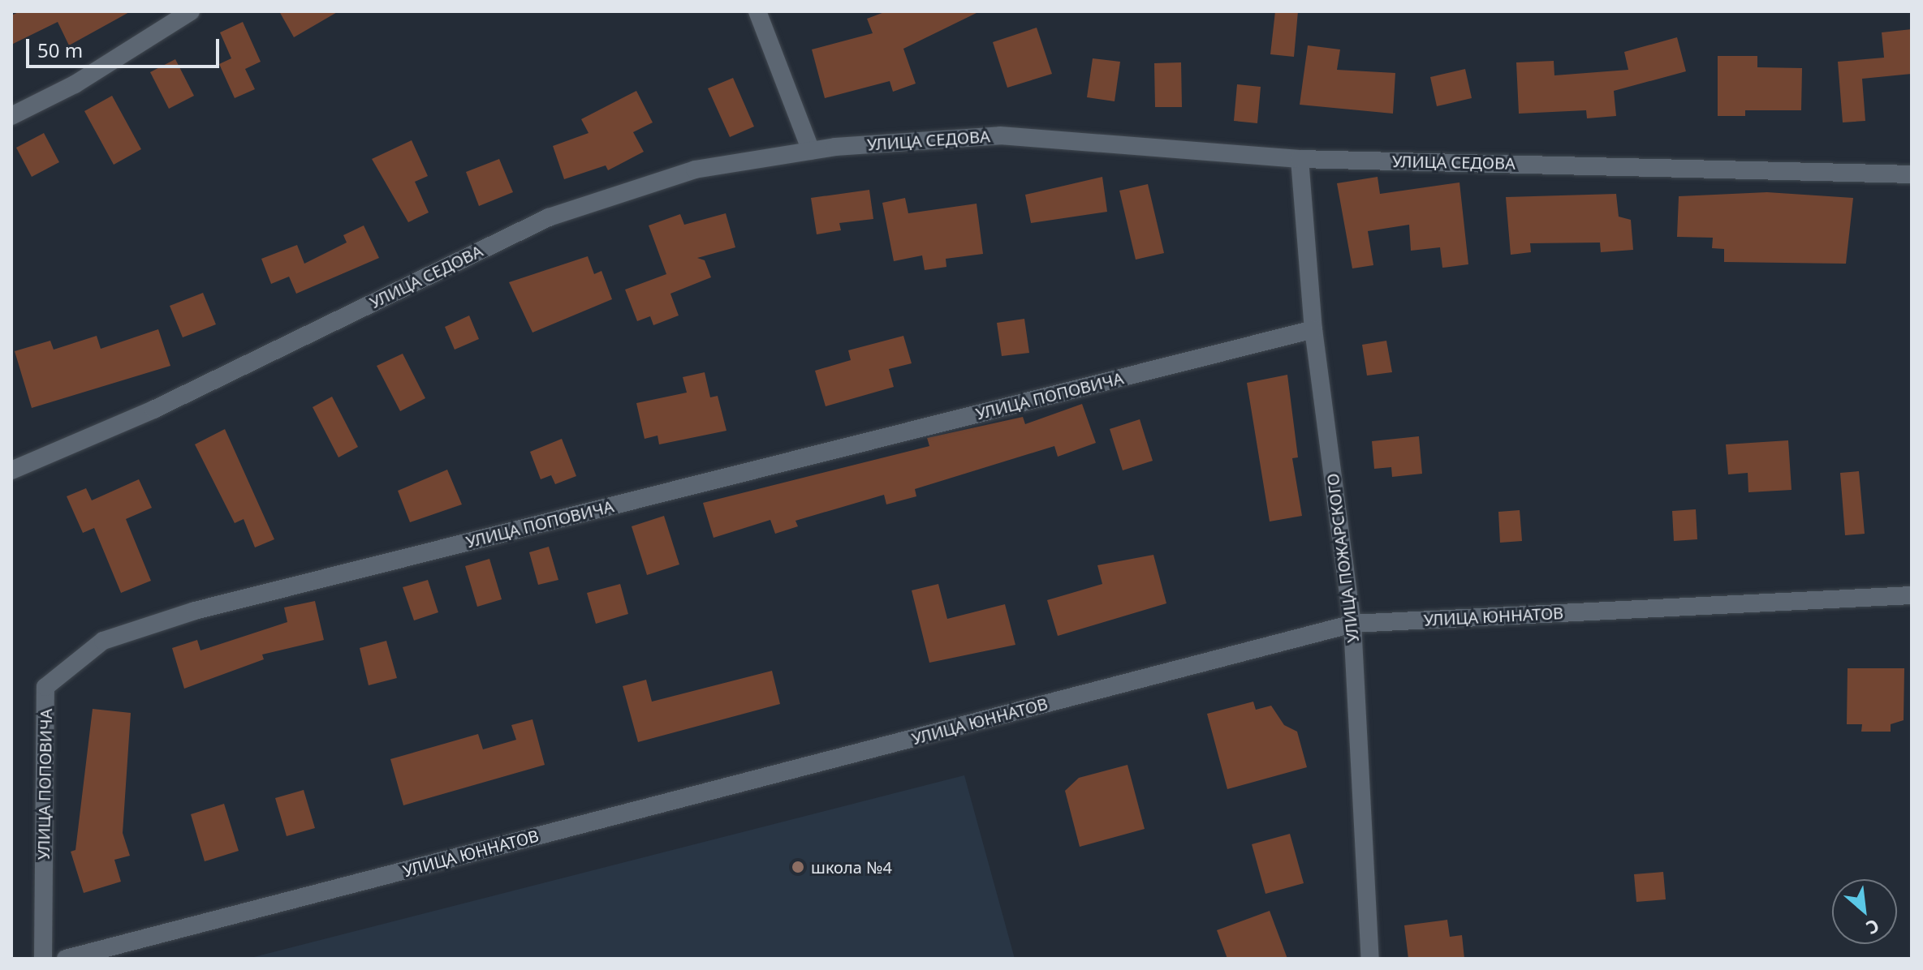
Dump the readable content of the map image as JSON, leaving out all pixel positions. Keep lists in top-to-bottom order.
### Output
{
  "streets": {
    "street": [
      "УЛИЦА СЕДОВА",
      "УЛИЦА ПОПОВИЧА",
      "УЛИЦА ПОЖАРСКОГО",
      "УЛИЦА ЮННАТОВ"
    ]
  },
  "crossings": [
    ["УЛИЦА СЕДОВА", "УЛИЦА ПОЖАРСКОГО"],
    ["УЛИЦА ПОПОВИЧА", "УЛИЦА ПОЖАРСКОГО"],
    ["УЛИЦА ПОЖАРСКОГО", "УЛИЦА ЮННАТОВ"]
  ],
  "places": ["школа №4"],
  "scale_bar": "50 m",
  "north": "bottom right"
}
